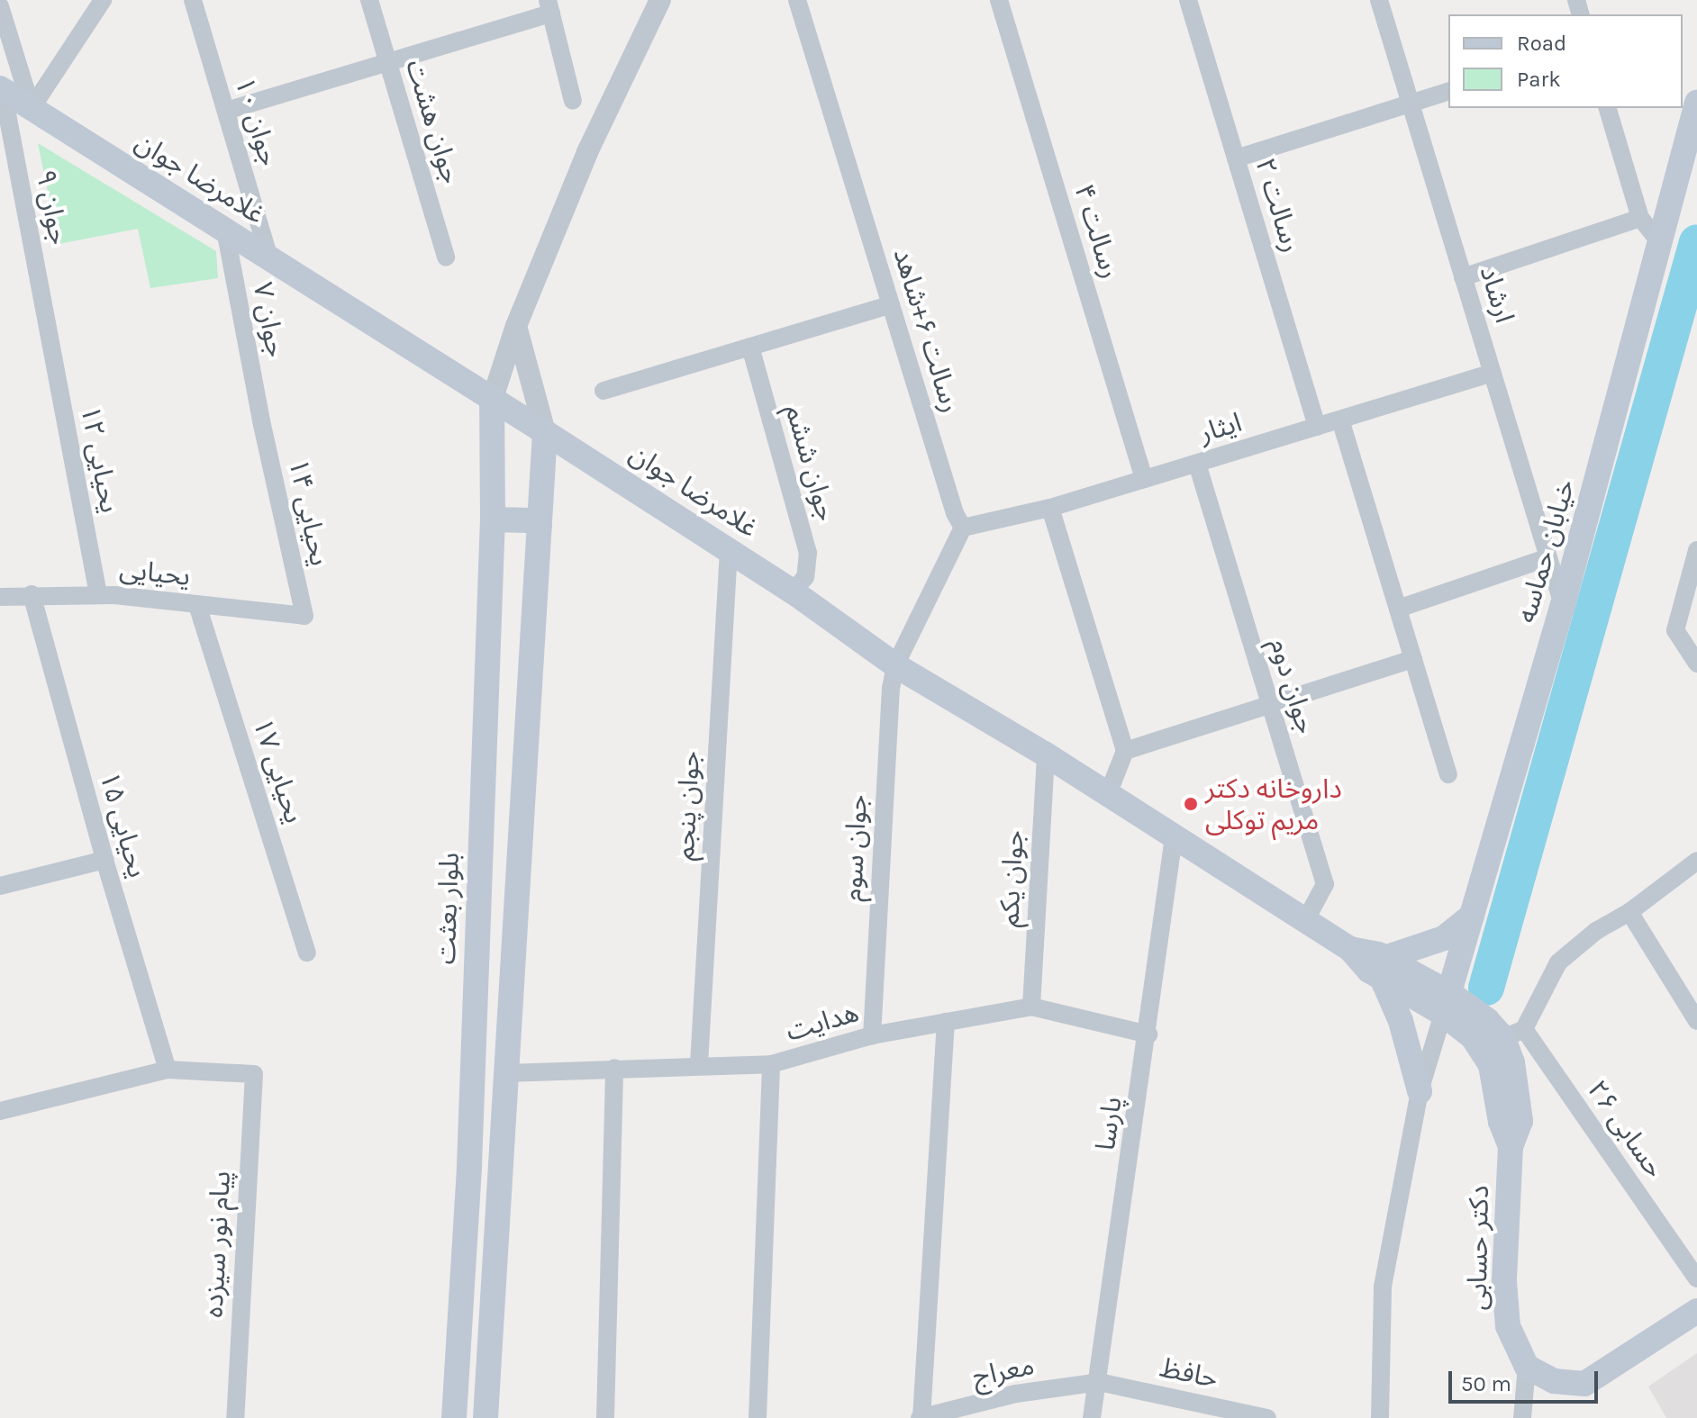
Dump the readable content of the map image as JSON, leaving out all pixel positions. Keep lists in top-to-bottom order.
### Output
{
  "streets": {
    "main road": [
      "غلامرضا جوان",
      "خیابان حماسه",
      "بلوار بعثت",
      "دکتر حسابی"
    ],
    "street": [
      "جوان ۱۰",
      "جوان هشت",
      "رسالت ۲",
      "جوان ۹",
      "رسالت ۴",
      "ارشاد",
      "جوان ۷",
      "رسالت ۶+شاهد",
      "ایثار",
      "یحیایی ۱۲",
      "جوان ششم",
      "یحیایی ۱۴",
      "یحیایی",
      "جوان دوم",
      "یحیایی ۱۷",
      "جوان پنجم",
      "یحیایی ۱۵",
      "جوان سوم",
      "جوان یکم",
      "هدایت",
      "پارسا",
      "حسابی ۲۶",
      "پیام نور سیزده",
      "معراج",
      "حافظ"
    ]
  },
  "crossings": [
    ["جوان ۱۰", "غلامرضا جوان"],
    ["غلامرضا جوان", "جوان ۹"],
    ["غلامرضا جوان", "جوان ۷"],
    ["غلامرضا جوان", "جوان ششم"],
    ["غلامرضا جوان", "خیابان حماسه"],
    ["غلامرضا جوان", "جوان دوم"],
    ["غلامرضا جوان", "جوان پنجم"],
    ["غلامرضا جوان", "جوان سوم"],
    ["غلامرضا جوان", "جوان یکم"],
    ["غلامرضا جوان", "بلوار بعثت"],
    ["غلامرضا جوان", "پارسا"],
    ["غلامرضا جوان", "دکتر حسابی"],
    ["رسالت ۲", "ایثار"],
    ["جوان ۹", "یحیایی ۱۲"],
    ["رسالت ۴", "ایثار"],
    ["ارشاد", "ایثار"],
    ["ارشاد", "خیابان حماسه"],
    ["جوان ۷", "یحیایی ۱۴"],
    ["رسالت ۶+شاهد", "ایثار"],
    ["ایثار", "جوان دوم"],
    ["یحیایی ۱۲", "یحیایی"],
    ["یحیایی ۱۴", "یحیایی"],
    ["خیابان حماسه", "دکتر حسابی"],
    ["یحیایی", "یحیایی ۱۷"],
    ["یحیایی", "یحیایی ۱۵"],
    ["جوان پنجم", "هدایت"],
    ["یحیایی ۱۵", "پیام نور سیزده"],
    ["جوان سوم", "هدایت"],
    ["جوان یکم", "هدایت"],
    ["هدایت", "پارسا"],
    ["پارسا", "معراج"],
    ["پارسا", "حافظ"],
    ["حسابی ۲۶", "دکتر حسابی"],
    ["معراج", "حافظ"]
  ],
  "places": ["داروخانه دکتر مریم توکلی"],
  "legend": ["Road", "Park"],
  "scale_bar": "50 m"
}
